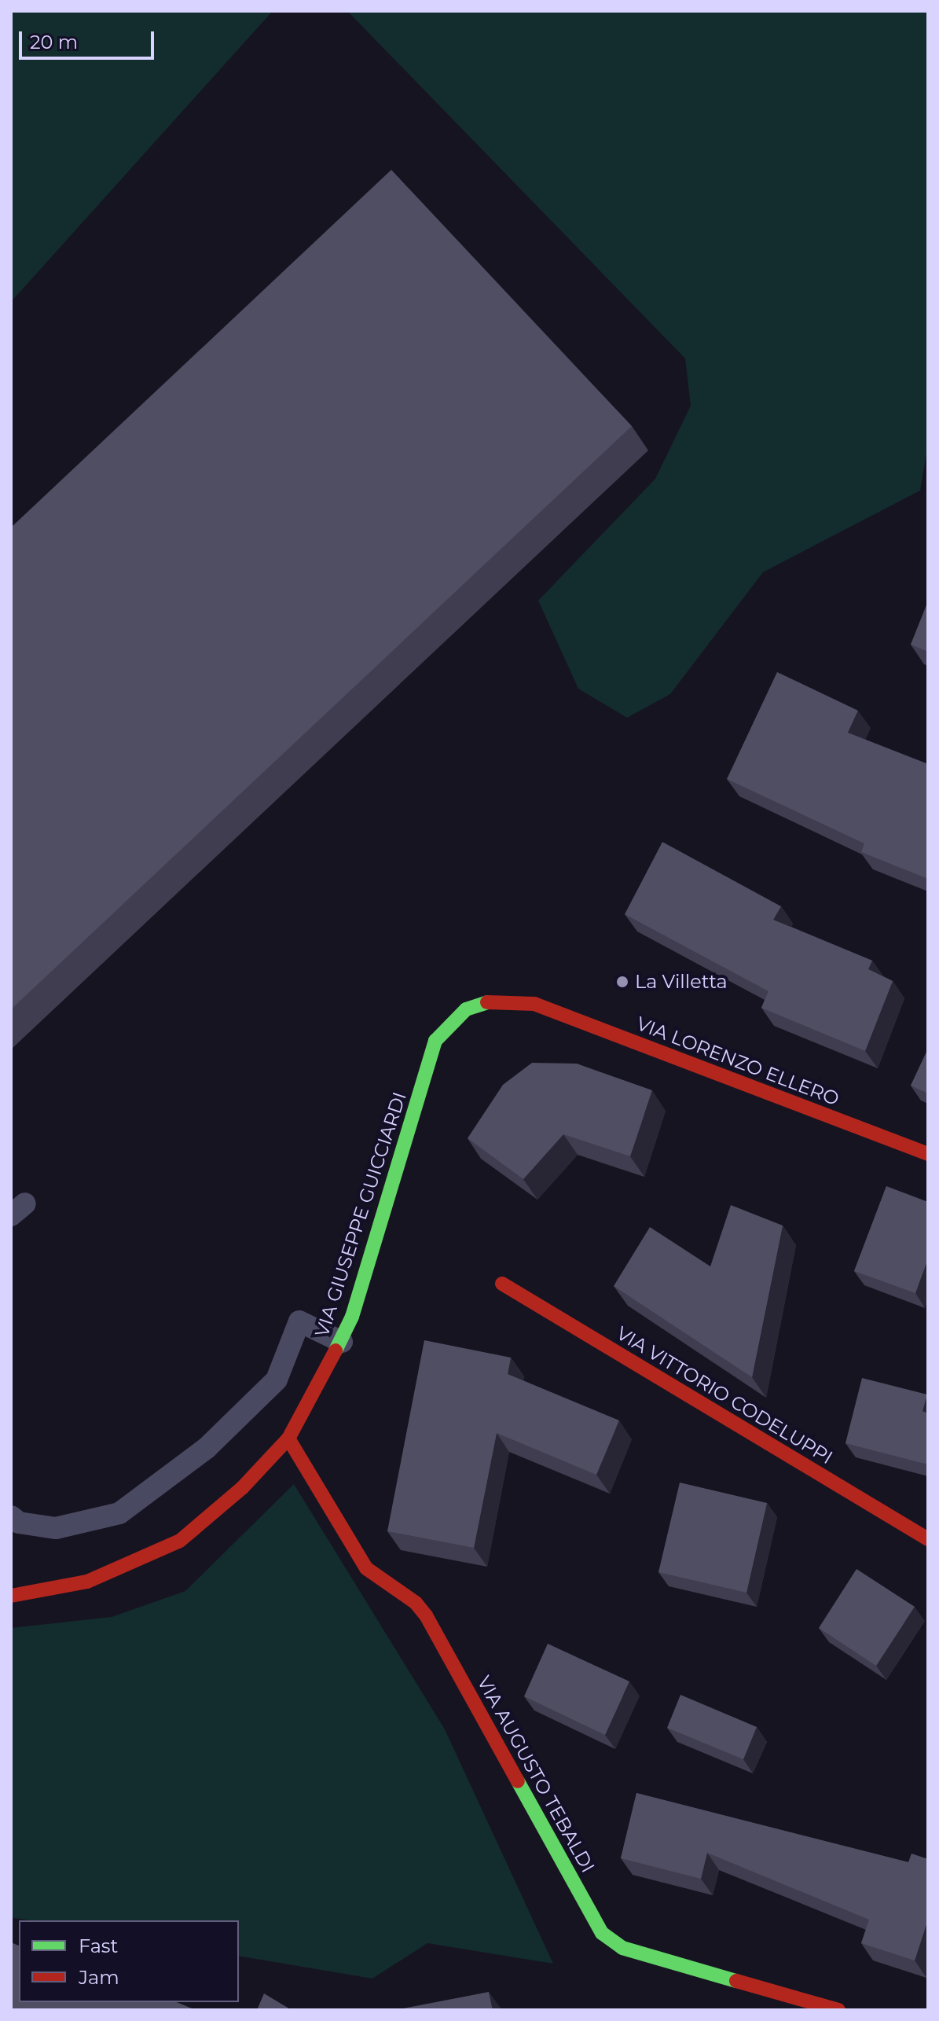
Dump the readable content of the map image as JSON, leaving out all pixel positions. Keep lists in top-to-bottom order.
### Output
{
  "streets": {
    "street": [
      "VIA LORENZO ELLERO",
      "VIA GIUSEPPE GUICCIARDI",
      "VIA VITTORIO CODELUPPI",
      "VIA AUGUSTO TEBALDI"
    ]
  },
  "crossings": [
    ["VIA LORENZO ELLERO", "VIA GIUSEPPE GUICCIARDI"],
    ["VIA GIUSEPPE GUICCIARDI", "VIA AUGUSTO TEBALDI"]
  ],
  "places": ["La Villetta"],
  "legend": ["Fast", "Jam"],
  "scale_bar": "20 m"
}
